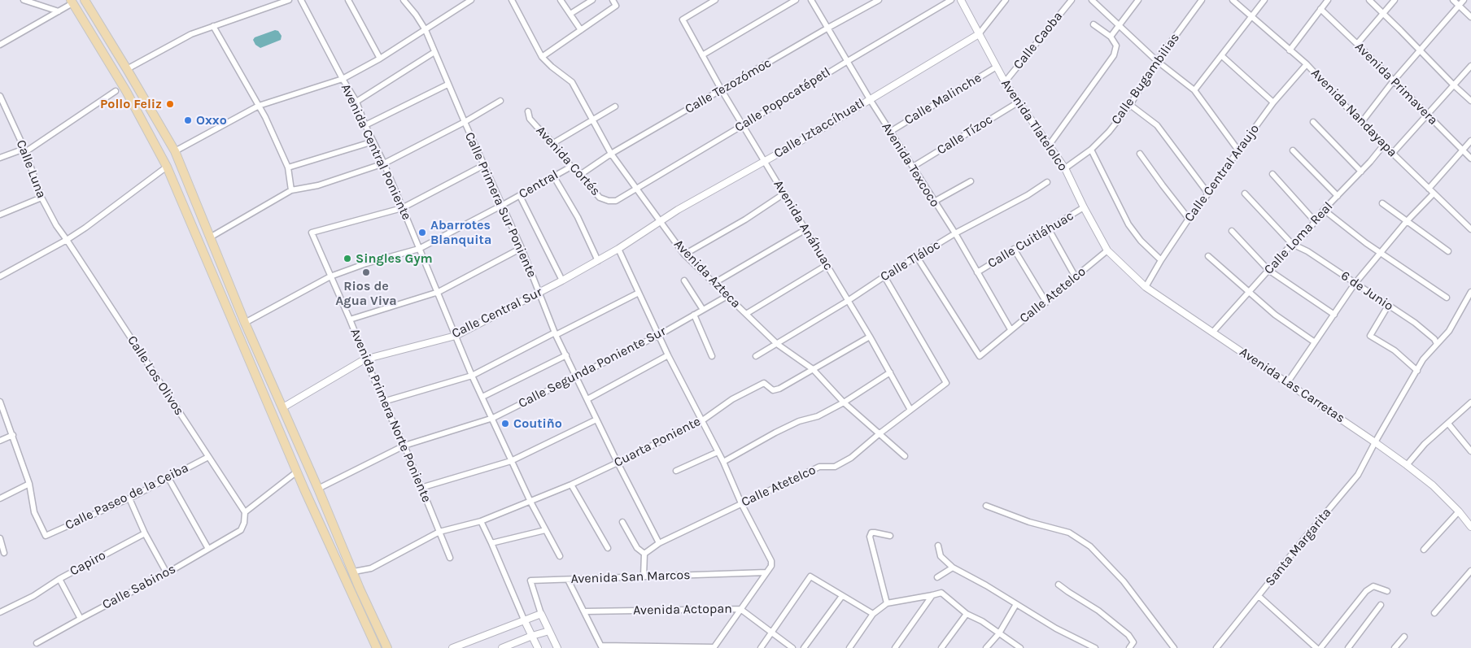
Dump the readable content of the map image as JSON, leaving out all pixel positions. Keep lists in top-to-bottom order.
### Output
{
  "streets": {
    "street": [
      "Calle Caoba",
      "Calle Bugambilias",
      "Avenida Primavera",
      "Calle Tezozómoc",
      "Calle Malinche",
      "Calle Popocatépetl",
      "Avenida Nandayapa",
      "Avenida Tlatelolco",
      "Calle Iztaccíhuatl",
      "Calle Tízoc",
      "Avenida Central Poniente",
      "Avenida Cortés",
      "Avenida Texcoco",
      "Calle Luna",
      "Calle Central Araujo",
      "Central",
      "Calle Primera Sur Poniente",
      "Avenida Anáhuac",
      "Calle Loma Real",
      "Calle Cuitláhuac",
      "Calle Tláloc",
      "Avenida Azteca",
      "6 de Junio",
      "Calle Atetelco",
      "Calle Central Sur",
      "Calle Segunda Poniente Sur",
      "Calle Los Olivos",
      "Avenida Las Carretas",
      "Avenida Primera Norte Poniente",
      "Cuarta Poniente",
      "Calle Paseo de la Ceiba",
      "Santa Margarita",
      "Capiro",
      "Avenida San Marcos",
      "Calle Sabinos",
      "Avenida Actopan"
    ]
  },
  "crossings": [
    ["Calle Caoba", "Avenida Tlatelolco"],
    ["Calle Bugambilias", "Avenida Tlatelolco"],
    ["Calle Tezozómoc", "Avenida Cortés"],
    ["Calle Tezozómoc", "Avenida Texcoco"],
    ["Calle Tezozómoc", "Avenida Anáhuac"],
    ["Calle Tezozómoc", "Avenida Azteca"],
    ["Calle Malinche", "Avenida Tlatelolco"],
    ["Calle Malinche", "Avenida Texcoco"],
    ["Calle Popocatépetl", "Avenida Cortés"],
    ["Calle Popocatépetl", "Avenida Texcoco"],
    ["Calle Popocatépetl", "Avenida Anáhuac"],
    ["Calle Popocatépetl", "Avenida Azteca"],
    ["Avenida Nandayapa", "Calle Central Araujo"],
    ["Avenida Nandayapa", "Calle Loma Real"],
    ["Avenida Tlatelolco", "Calle Iztaccíhuatl"],
    ["Avenida Tlatelolco", "Calle Tízoc"],
    ["Avenida Tlatelolco", "Calle Cuitláhuac"],
    ["Avenida Tlatelolco", "Calle Atetelco"],
    ["Avenida Tlatelolco", "Avenida Las Carretas"],
    ["Calle Iztaccíhuatl", "Avenida Texcoco"],
    ["Calle Iztaccíhuatl", "Avenida Anáhuac"],
    ["Calle Iztaccíhuatl", "Avenida Azteca"],
    ["Calle Iztaccíhuatl", "Calle Central Sur"],
    ["Calle Tízoc", "Avenida Texcoco"],
    ["Avenida Central Poniente", "Central"],
    ["Avenida Central Poniente", "Calle Central Sur"],
    ["Avenida Central Poniente", "Calle Segunda Poniente Sur"],
    ["Avenida Central Poniente", "Avenida Primera Norte Poniente"],
    ["Avenida Central Poniente", "Cuarta Poniente"],
    ["Avenida Cortés", "Central"],
    ["Avenida Texcoco", "Calle Cuitláhuac"],
    ["Avenida Texcoco", "Calle Tláloc"],
    ["Avenida Texcoco", "Calle Atetelco"],
    ["Calle Luna", "Calle Los Olivos"],
    ["Calle Central Araujo", "Avenida Las Carretas"],
    ["Central", "Calle Primera Sur Poniente"],
    ["Central", "Avenida Primera Norte Poniente"],
    ["Calle Primera Sur Poniente", "Calle Atetelco"],
    ["Calle Primera Sur Poniente", "Calle Central Sur"],
    ["Calle Primera Sur Poniente", "Calle Segunda Poniente Sur"],
    ["Calle Primera Sur Poniente", "Cuarta Poniente"],
    ["Avenida Anáhuac", "Calle Tláloc"],
    ["Avenida Anáhuac", "Calle Atetelco"],
    ["Calle Loma Real", "6 de Junio"],
    ["Calle Loma Real", "Avenida Las Carretas"],
    ["Calle Tláloc", "Avenida Azteca"],
    ["Calle Tláloc", "Calle Atetelco"],
    ["Avenida Azteca", "Calle Atetelco"],
    ["Avenida Azteca", "Calle Central Sur"],
    ["Avenida Azteca", "Calle Segunda Poniente Sur"],
    ["Avenida Azteca", "Cuarta Poniente"],
    ["6 de Junio", "Santa Margarita"],
    ["Calle Atetelco", "Avenida Las Carretas"],
    ["Calle Central Sur", "Avenida Primera Norte Poniente"],
    ["Calle Segunda Poniente Sur", "Avenida Primera Norte Poniente"],
    ["Calle Los Olivos", "Calle Paseo de la Ceiba"],
    ["Calle Los Olivos", "Calle Sabinos"],
    ["Avenida Las Carretas", "Santa Margarita"]
  ],
  "places": [
    "Pollo Feliz",
    "Oxxo",
    "Abarrotes Blanquita",
    "Singles Gym",
    "Rios de Agua Viva",
    "Coutiño"
  ]
}
